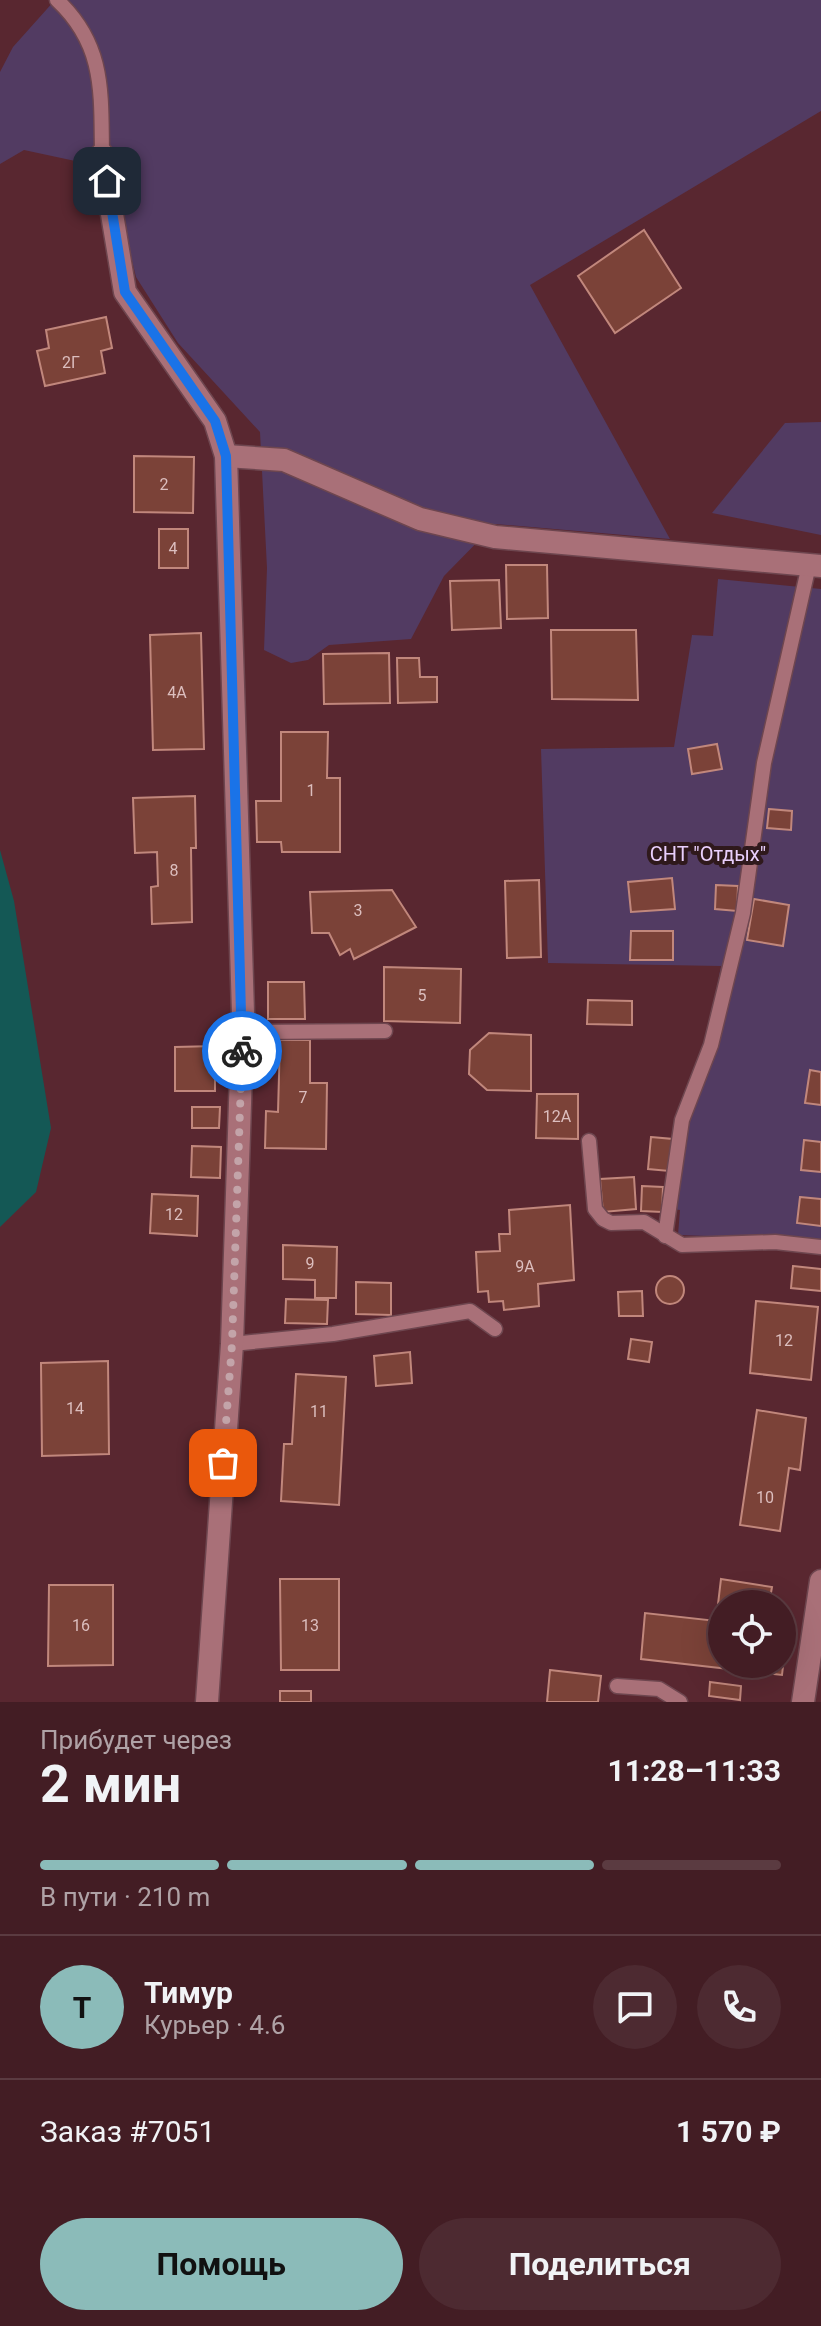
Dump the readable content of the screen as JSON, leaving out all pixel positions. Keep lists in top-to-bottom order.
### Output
{
  "parks": ["СНТ \"Отдых\""],
  "house_numbers": [
    "2Г",
    "2",
    "4",
    "4А",
    "1",
    "8",
    "3",
    "5",
    "7",
    "12А",
    "12",
    "9",
    "9А",
    "12",
    "14",
    "11",
    "10",
    "16",
    "13"
  ],
  "page": {
    "heading": ["2 мин", "Прибудет через", "11:28–11:33"],
    "panel": [
      "Тимур",
      "Курьер · 4.6",
      "Заказ #7051",
      "1 570 ₽"
    ],
    "bar": "В пути · 210 m",
    "round": "Т",
    "buttons": ["Помощь", "Поделиться"]
  }
}
